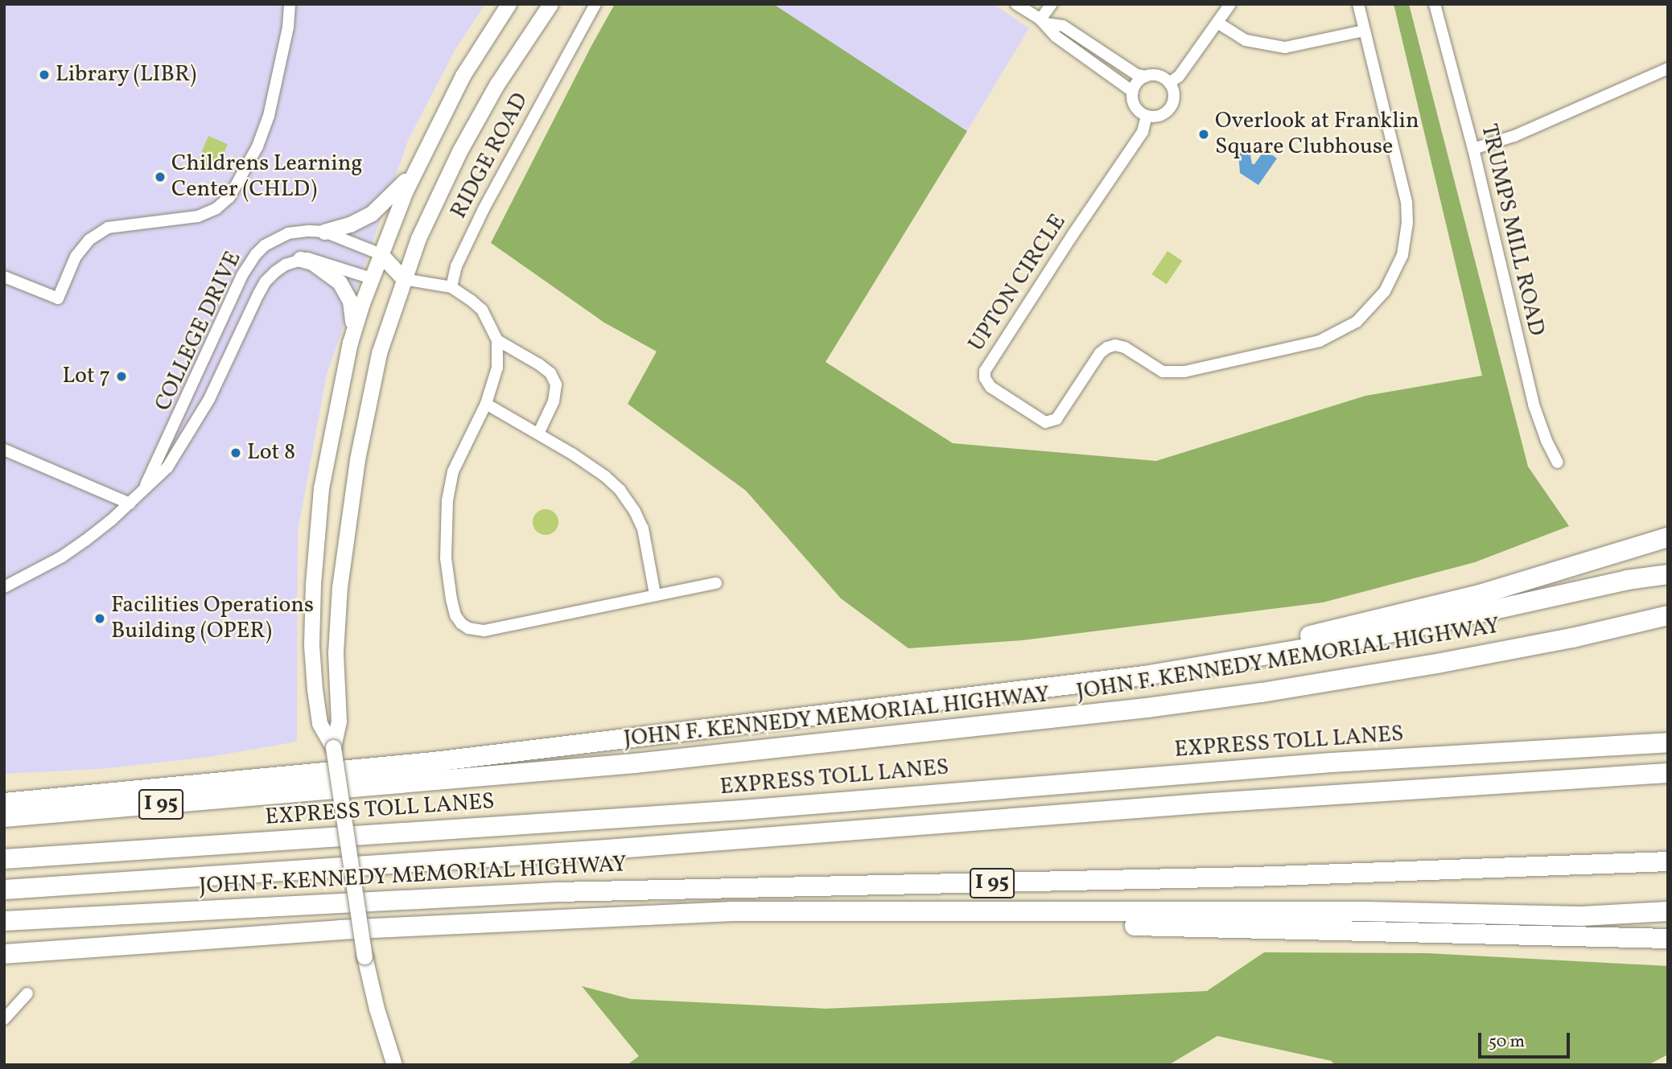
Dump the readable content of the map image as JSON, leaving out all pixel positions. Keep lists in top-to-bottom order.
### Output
{
  "streets": {
    "highway": ["JOHN F. KENNEDY MEMORIAL HIGHWAY", "EXPRESS TOLL LANES", "I 95"],
    "street": [
      "RIDGE ROAD",
      "TRUMPS MILL ROAD",
      "UPTON CIRCLE",
      "COLLEGE DRIVE"
    ]
  },
  "places": [
    "Library (LIBR)",
    "Overlook at Franklin Square Clubhouse",
    "Childrens Learning Center (CHLD)",
    "Lot 7",
    "Lot 8",
    "Facilities Operations Building (OPER)"
  ],
  "scale_bar": "50 m"
}
